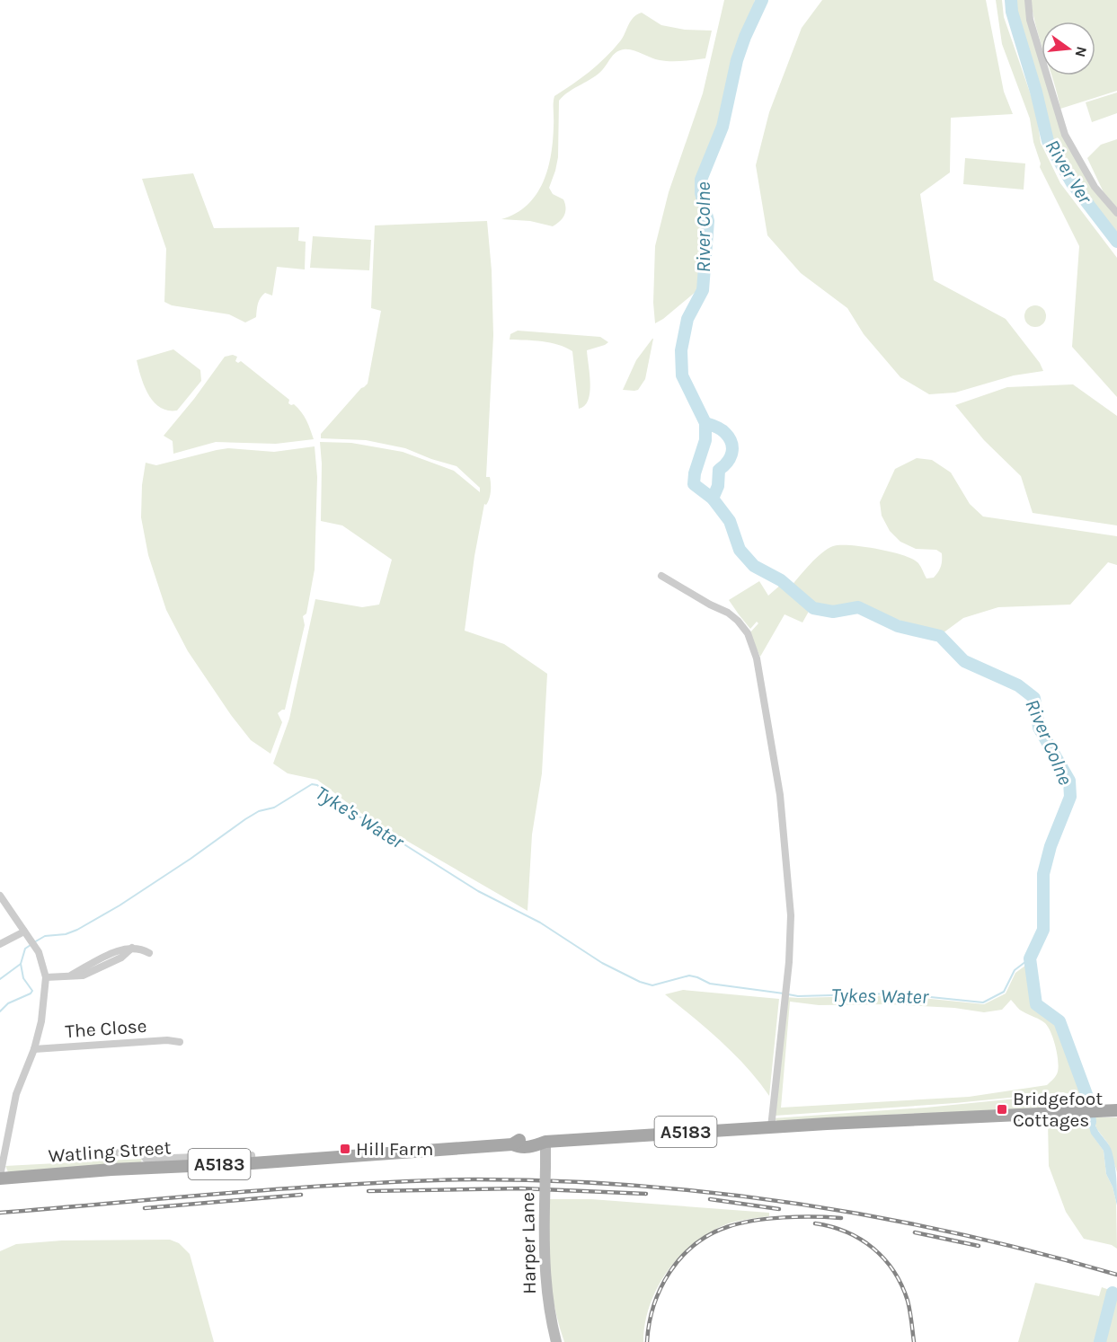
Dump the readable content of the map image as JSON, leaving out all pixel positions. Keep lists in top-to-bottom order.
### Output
{
  "streets": {
    "main road": ["A5183", "Watling Street", "Harper Lane"],
    "street": ["The Close"]
  },
  "crossings": [
    ["A5183", "Watling Street"],
    ["A5183", "Harper Lane"],
    ["Watling Street", "Harper Lane"]
  ],
  "water": [
    "River Ver",
    "River Colne",
    "Tyke's Water",
    "Tykes Water"
  ],
  "places": {
    "transit": ["Bridgefoot Cottages", "Hill Farm"]
  },
  "north": "right"
}
